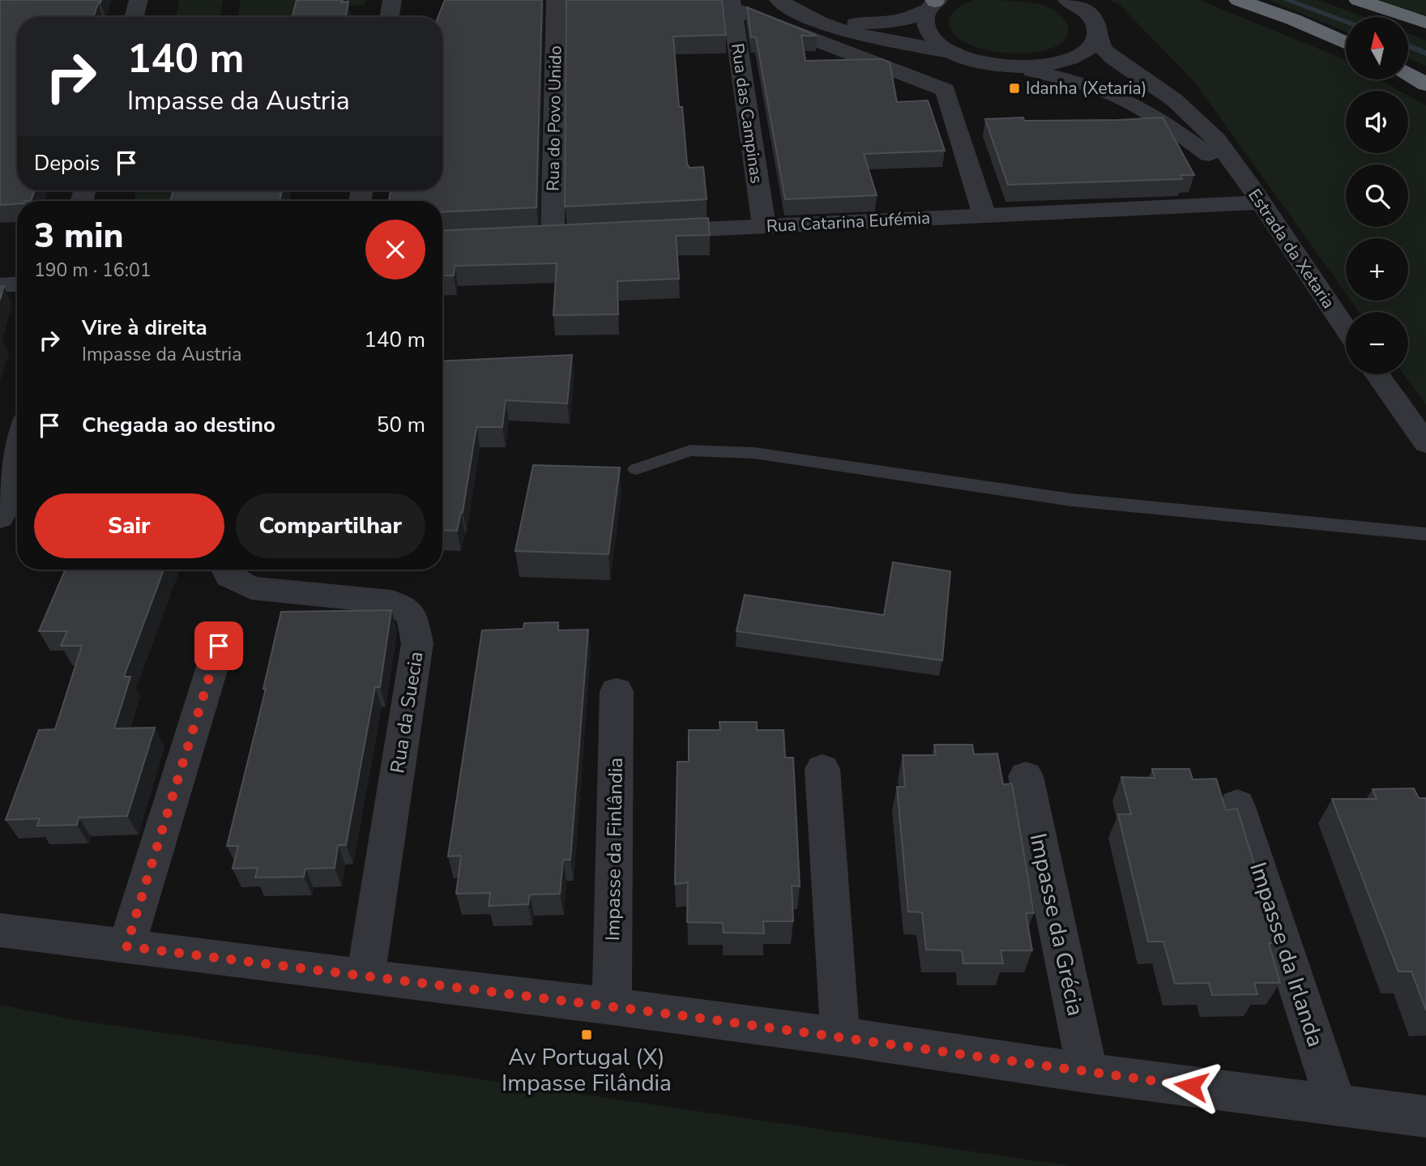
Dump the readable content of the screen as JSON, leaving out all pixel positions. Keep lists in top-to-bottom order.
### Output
{
  "streets": {
    "street": [
      "Rua das Campinas",
      "Rua do Povo Unido",
      "Rua Catarina Eufémia",
      "Estrada da Xetaria",
      "Rua da Suecia",
      "Impasse da Finlândia",
      "Impasse da Grécia",
      "Impasse da Irlanda"
    ]
  },
  "crossings": [
    ["Rua das Campinas", "Rua Catarina Eufémia"],
    ["Rua Catarina Eufémia", "Estrada da Xetaria"]
  ],
  "places": {
    "transit": ["Idanha (Xetaria)", "Av Portugal (X) Impasse Filândia"]
  },
  "north": "top",
  "page": {
    "map_buttons": ["+", "−"],
    "turn": ["140 m", "Impasse da Austria"],
    "then": "Depois",
    "heading": ["3 min", "190 m · 16:01"],
    "list": [
      {
        "name": "Vire à direita",
        "note": "Impasse da Austria",
        "value": "140 m"
      },
      {
        "name": "Chegada ao destino",
        "value": "50 m"
      }
    ],
    "buttons": ["Sair", "Compartilhar"]
  }
}
